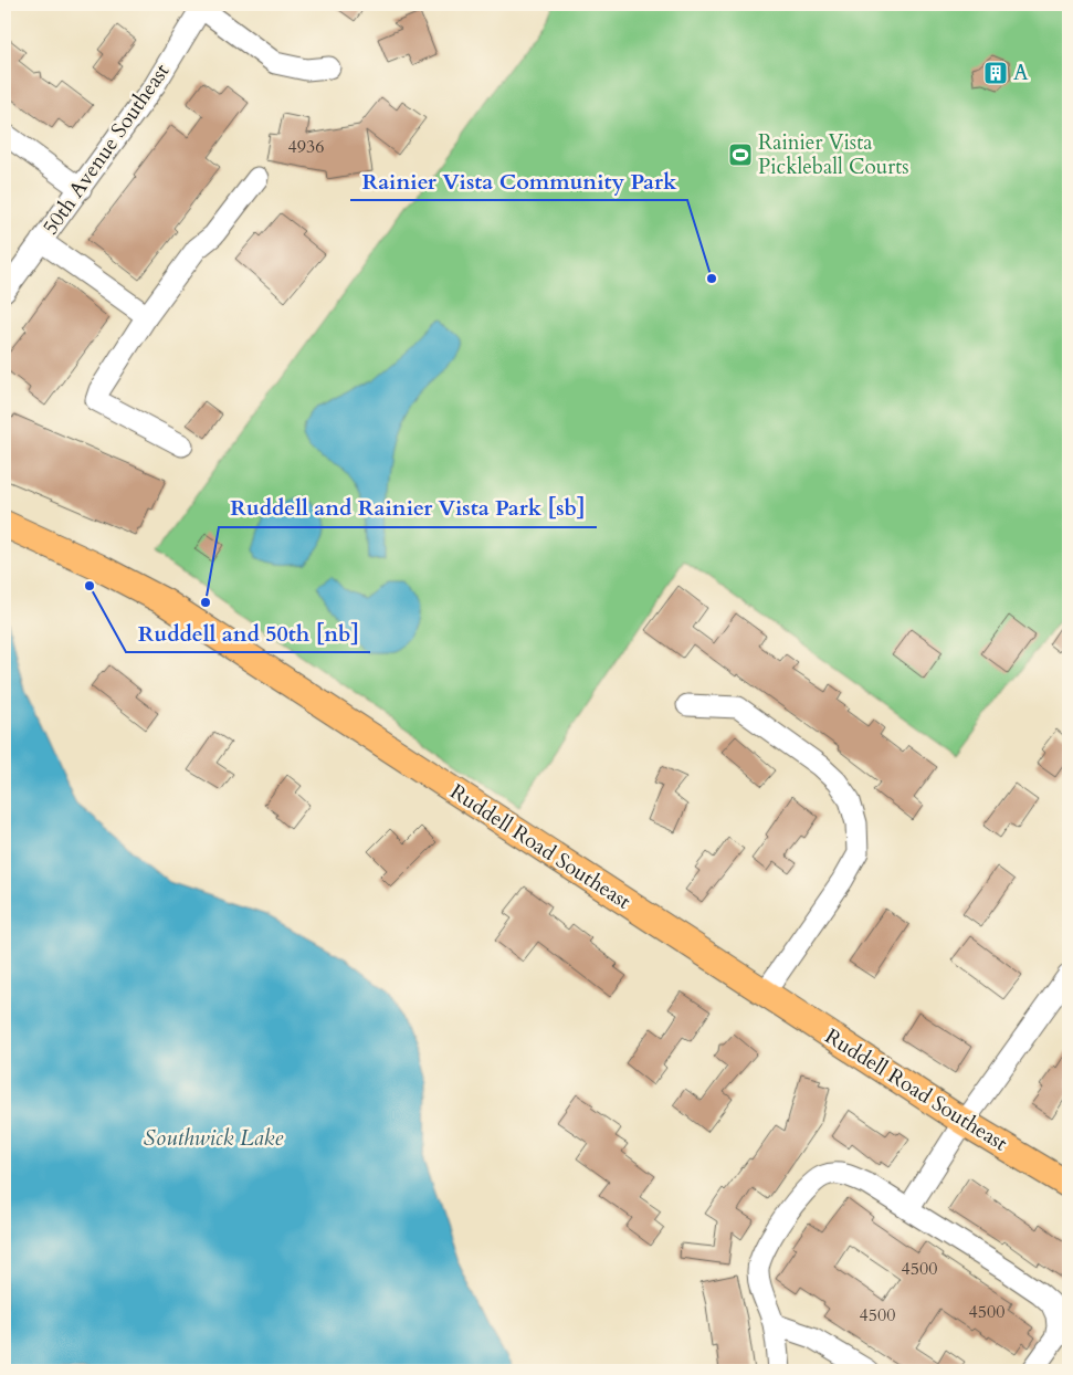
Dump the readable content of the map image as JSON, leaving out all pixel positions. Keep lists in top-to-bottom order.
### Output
{
  "streets": {
    "main road": ["Ruddell Road Southeast"],
    "street": ["50th Avenue Southeast"]
  },
  "water": ["Southwick Lake"],
  "places": {
    "building": ["A"],
    "sports": ["Rainier Vista Pickleball Courts"],
    "other": ["Rainier Vista Community Park", "Ruddell and 50th [nb]", "Ruddell and Rainier Vista Park [sb]"]
  },
  "house_numbers": [
    "4936",
    "4500",
    "4500",
    "4500"
  ]
}
